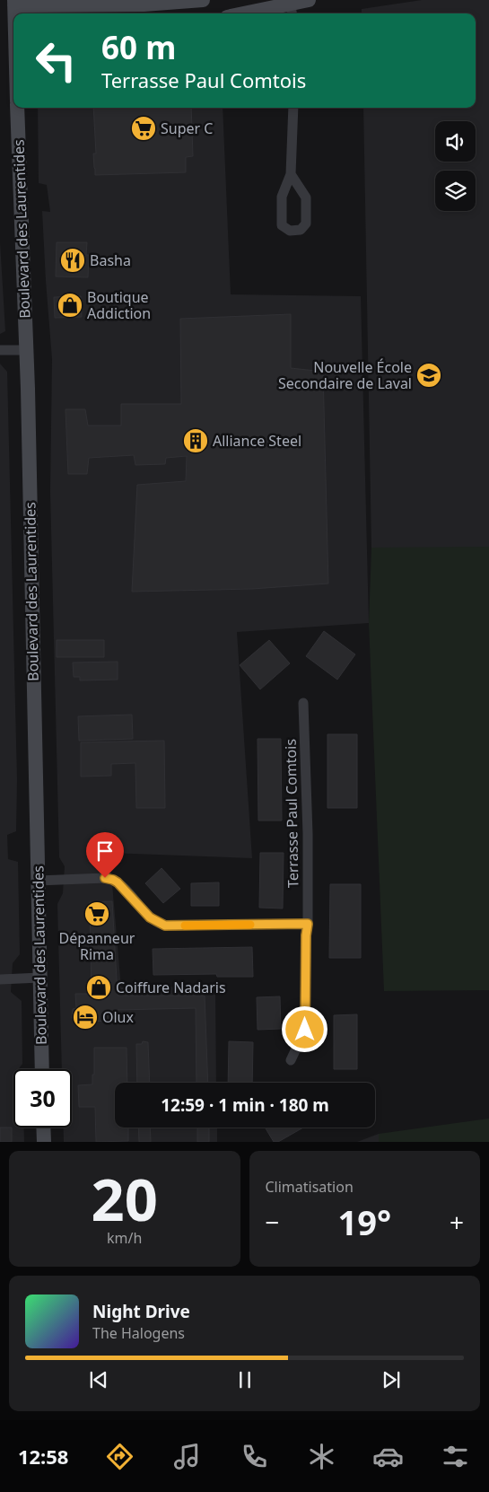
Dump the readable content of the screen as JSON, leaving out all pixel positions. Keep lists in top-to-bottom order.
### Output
{
  "streets": {
    "main road": ["Boulevard des Laurentides"],
    "street": ["Terrasse Paul Comtois"]
  },
  "places": {
    "supermarket": ["Super C", "Dépanneur Rima"],
    "restaurant": ["Basha"],
    "shop": ["Boutique Addiction", "Coiffure Nadaris"],
    "school or university": ["Nouvelle École Secondaire de Laval"],
    "building": ["Alliance Steel"],
    "hotel": ["Olux"]
  },
  "page": {
    "turn": ["60 m", "Terrasse Paul Comtois"],
    "limit": "30",
    "trip": "12:59 · 1 min · 180 m",
    "tile": [
      ["20", "km/h"],
      "Climatisation"
    ],
    "heat": ["−", "19°", "+"],
    "song": ["Night Drive", "The Halogens"],
    "tabs": "12:58"
  }
}
